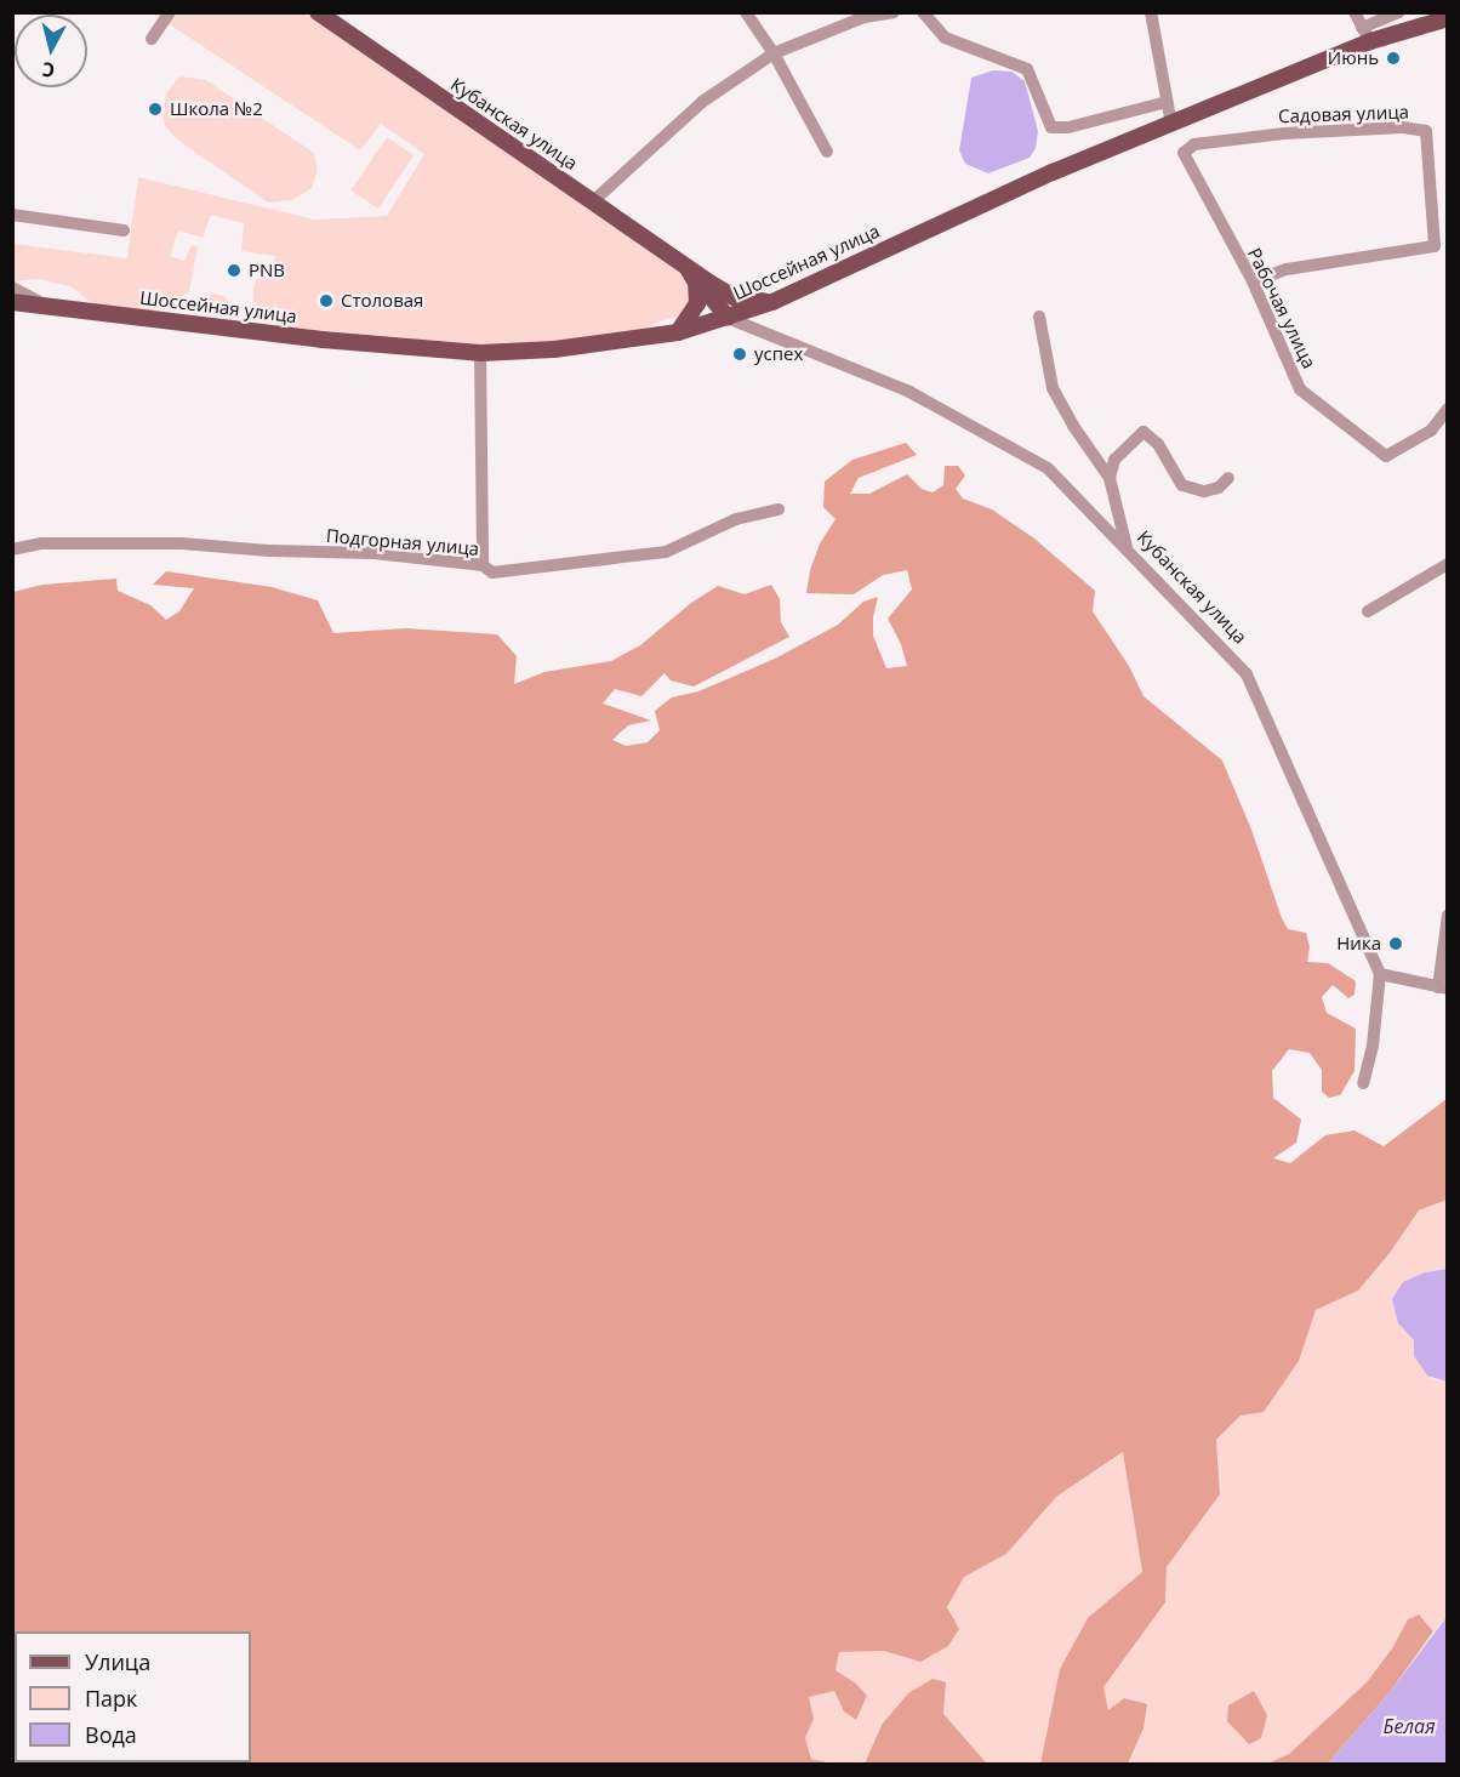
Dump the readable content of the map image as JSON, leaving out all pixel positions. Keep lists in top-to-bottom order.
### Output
{
  "streets": {
    "main road": ["Кубанская улица", "Шоссейная улица"],
    "street": ["Садовая улица", "Рабочая улица", "Подгорная улица"]
  },
  "crossings": [
    ["Садовая улица", "Рабочая улица"],
    ["Кубанская улица", "Шоссейная улица"]
  ],
  "water": ["Белая"],
  "places": [
    "Июнь",
    "Школа №2",
    "PNB",
    "Столовая",
    "успех",
    "Ника"
  ],
  "legend": ["Улица", "Парк", "Вода"],
  "north": "bottom"
}
